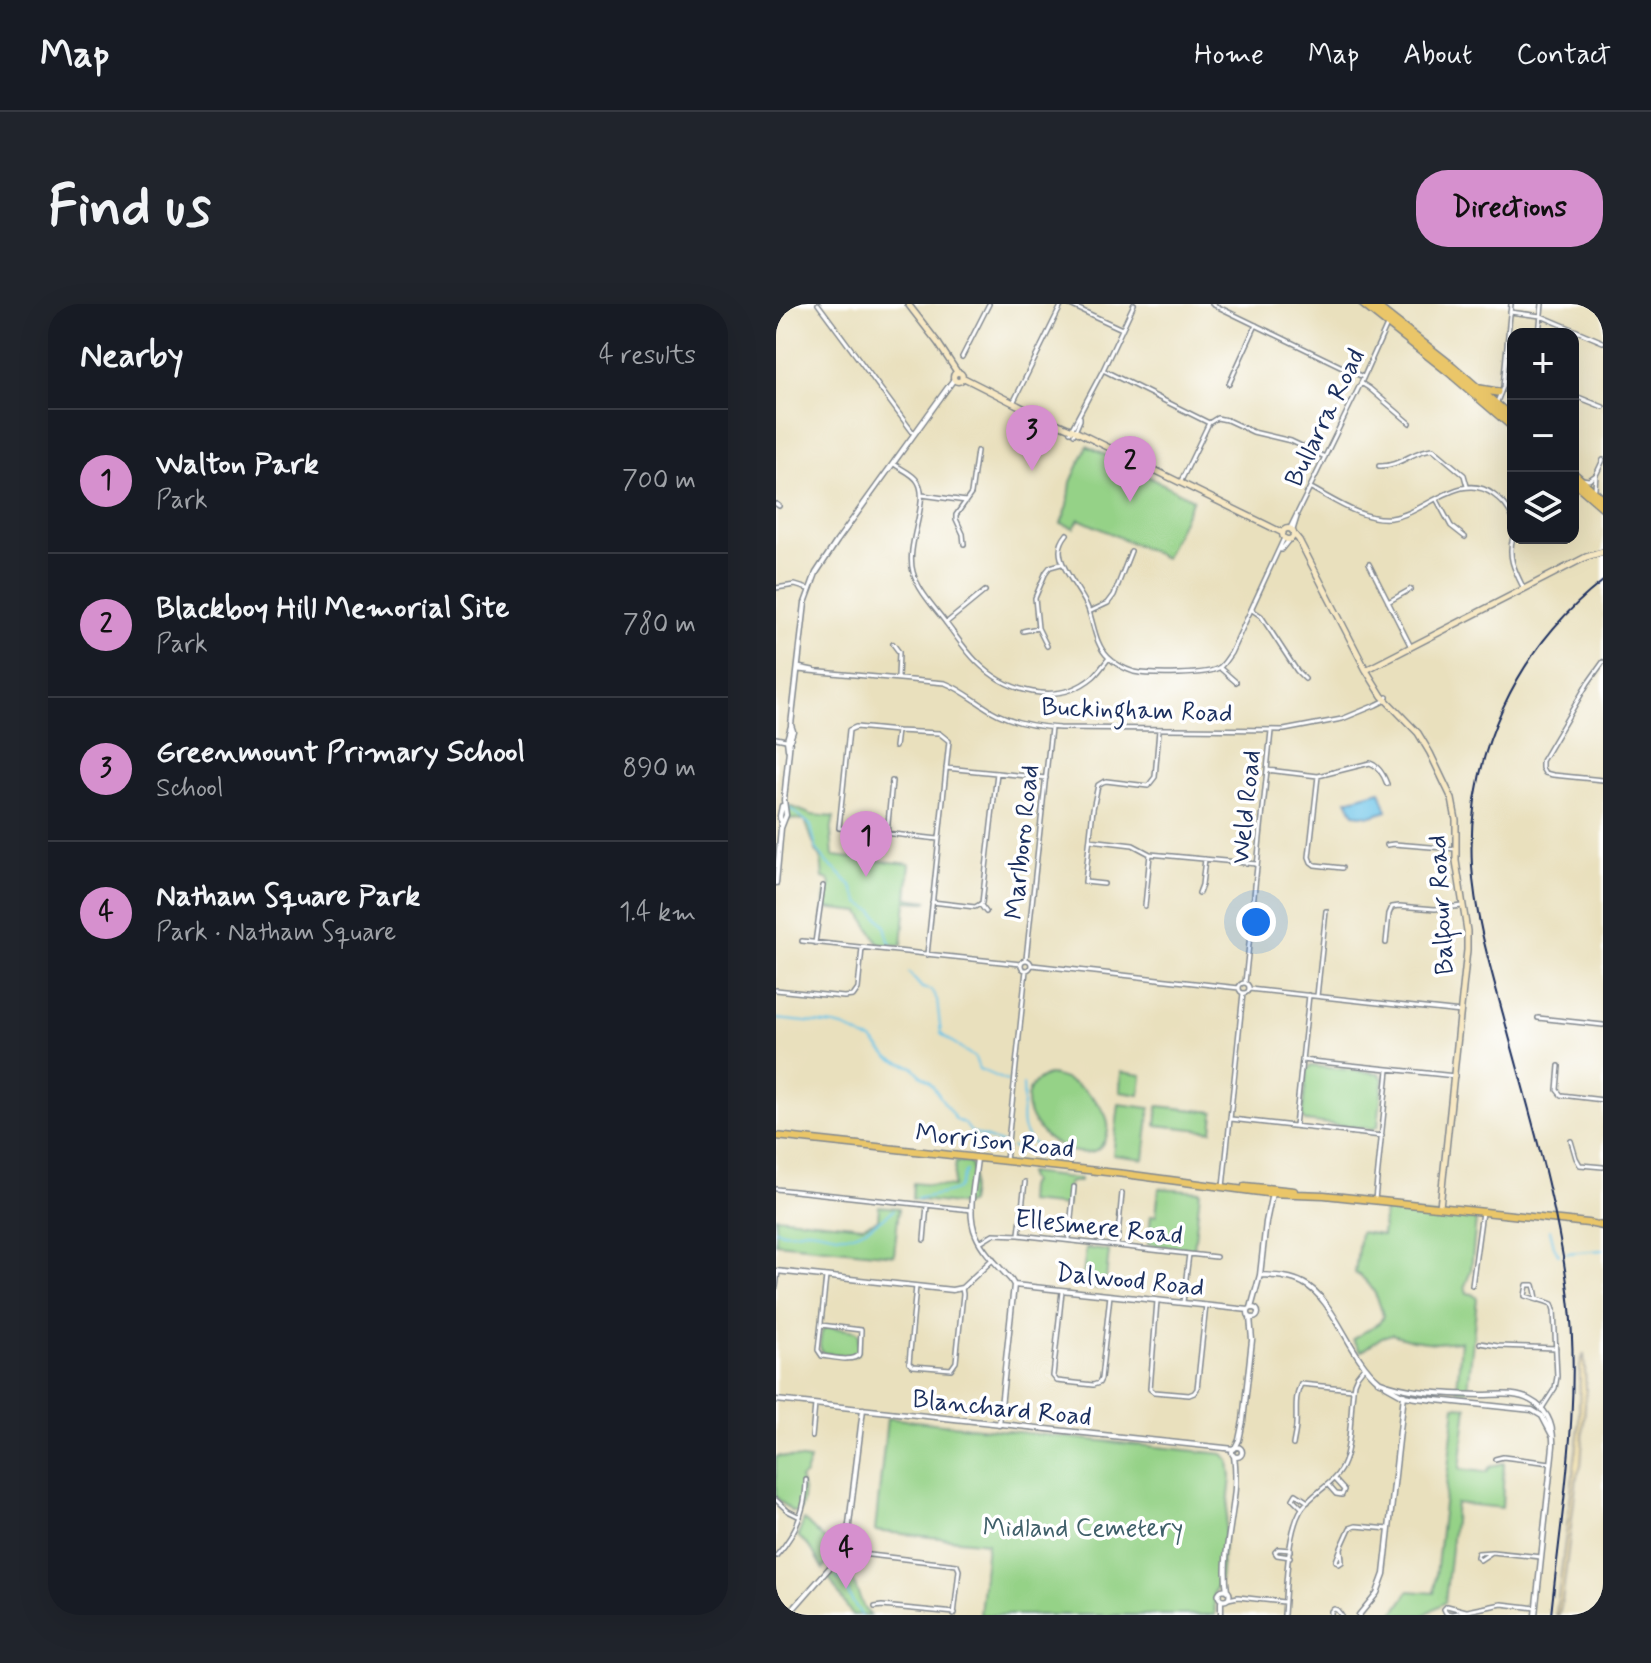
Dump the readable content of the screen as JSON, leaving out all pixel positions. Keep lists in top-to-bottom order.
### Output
{
  "streets": {
    "main road": ["Balfour Road", "Morrison Road"],
    "street": [
      "Bullarra Road",
      "Buckingham Road",
      "Weld Road",
      "Marlboro Road",
      "Ellesmere Road",
      "Dalwood Road",
      "Blanchard Road"
    ]
  },
  "crossings": [
    ["Bullarra Road", "Balfour Road"],
    ["Buckingham Road", "Weld Road"],
    ["Buckingham Road", "Marlboro Road"],
    ["Buckingham Road", "Balfour Road"],
    ["Balfour Road", "Morrison Road"]
  ],
  "parks": ["Midland Cemetery"],
  "page": {
    "header": "Map",
    "nav": [
      "Home",
      "Map",
      "About",
      "Contact"
    ],
    "buttons": "Directions",
    "title": "Find us",
    "heading": ["Nearby", "4 results"],
    "map_buttons": ["+", "−"],
    "pins": [
      "3",
      "2",
      "1",
      "4"
    ],
    "list": [
      {
        "mark": "1",
        "name": "Walton Park",
        "note": "Park",
        "value": "700 m"
      },
      {
        "mark": "2",
        "name": "Blackboy Hill Memorial Site",
        "note": "Park",
        "value": "780 m"
      },
      {
        "mark": "3",
        "name": "Greenmount Primary School",
        "note": "School",
        "value": "890 m"
      },
      {
        "mark": "4",
        "name": "Natham Square Park",
        "note": "Park · Natham Square",
        "value": "1.4 km"
      }
    ]
  }
}
